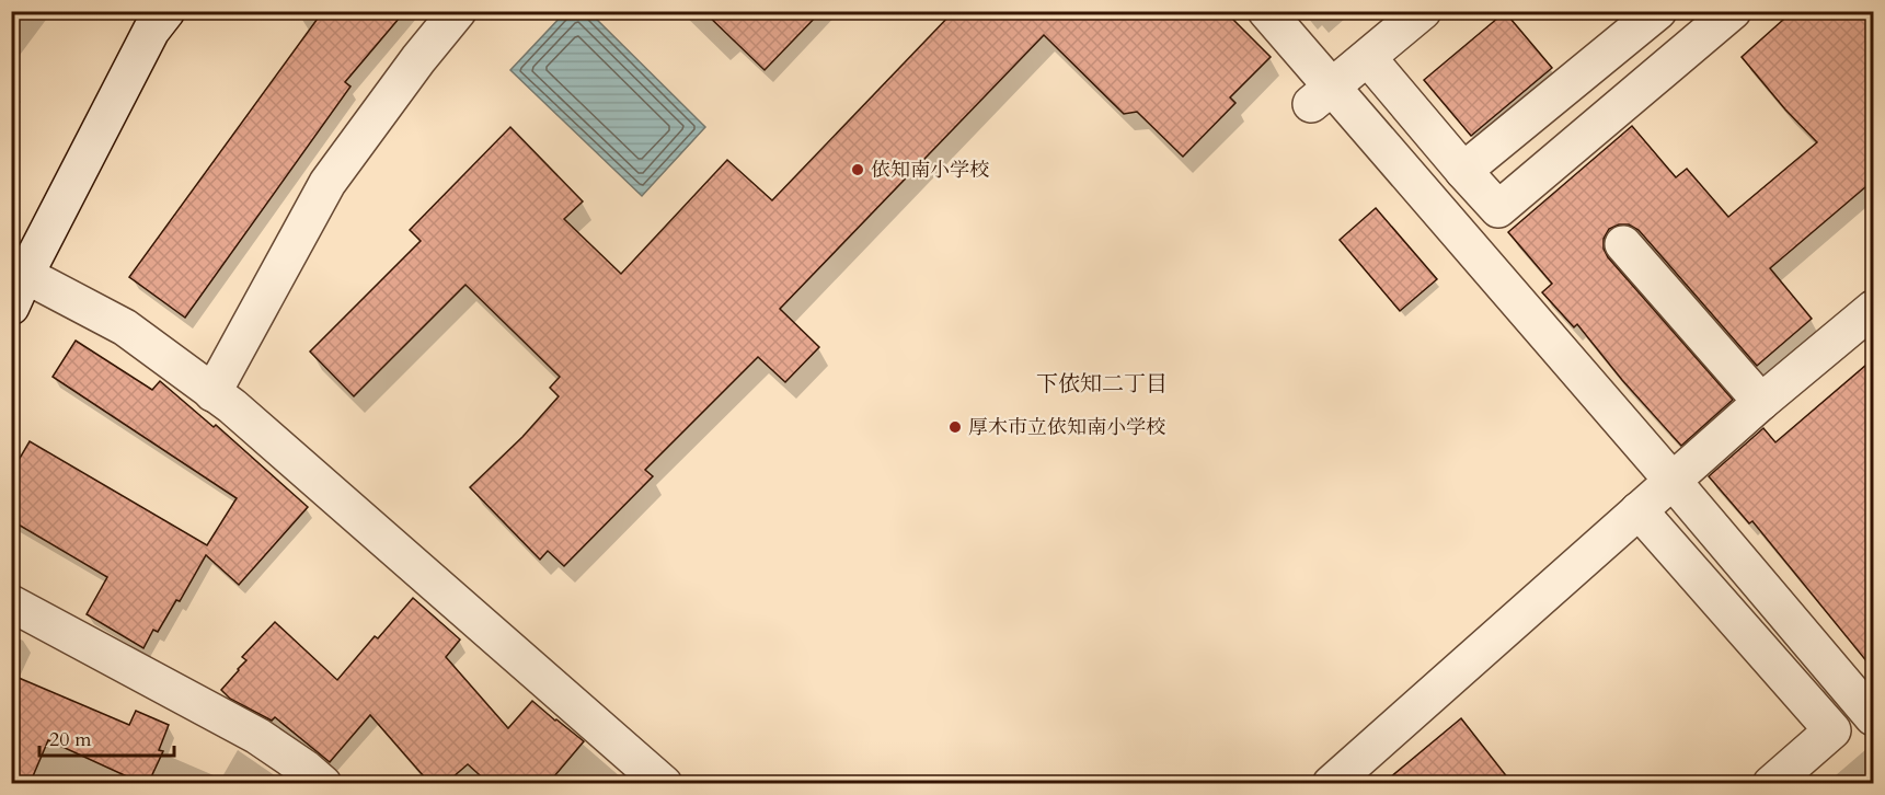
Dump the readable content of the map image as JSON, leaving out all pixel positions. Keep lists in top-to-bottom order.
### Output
{
  "districts": ["下依知二丁目"],
  "places": ["依知南小学校", "厚木市立依知南小学校"],
  "scale_bar": "20 m"
}
